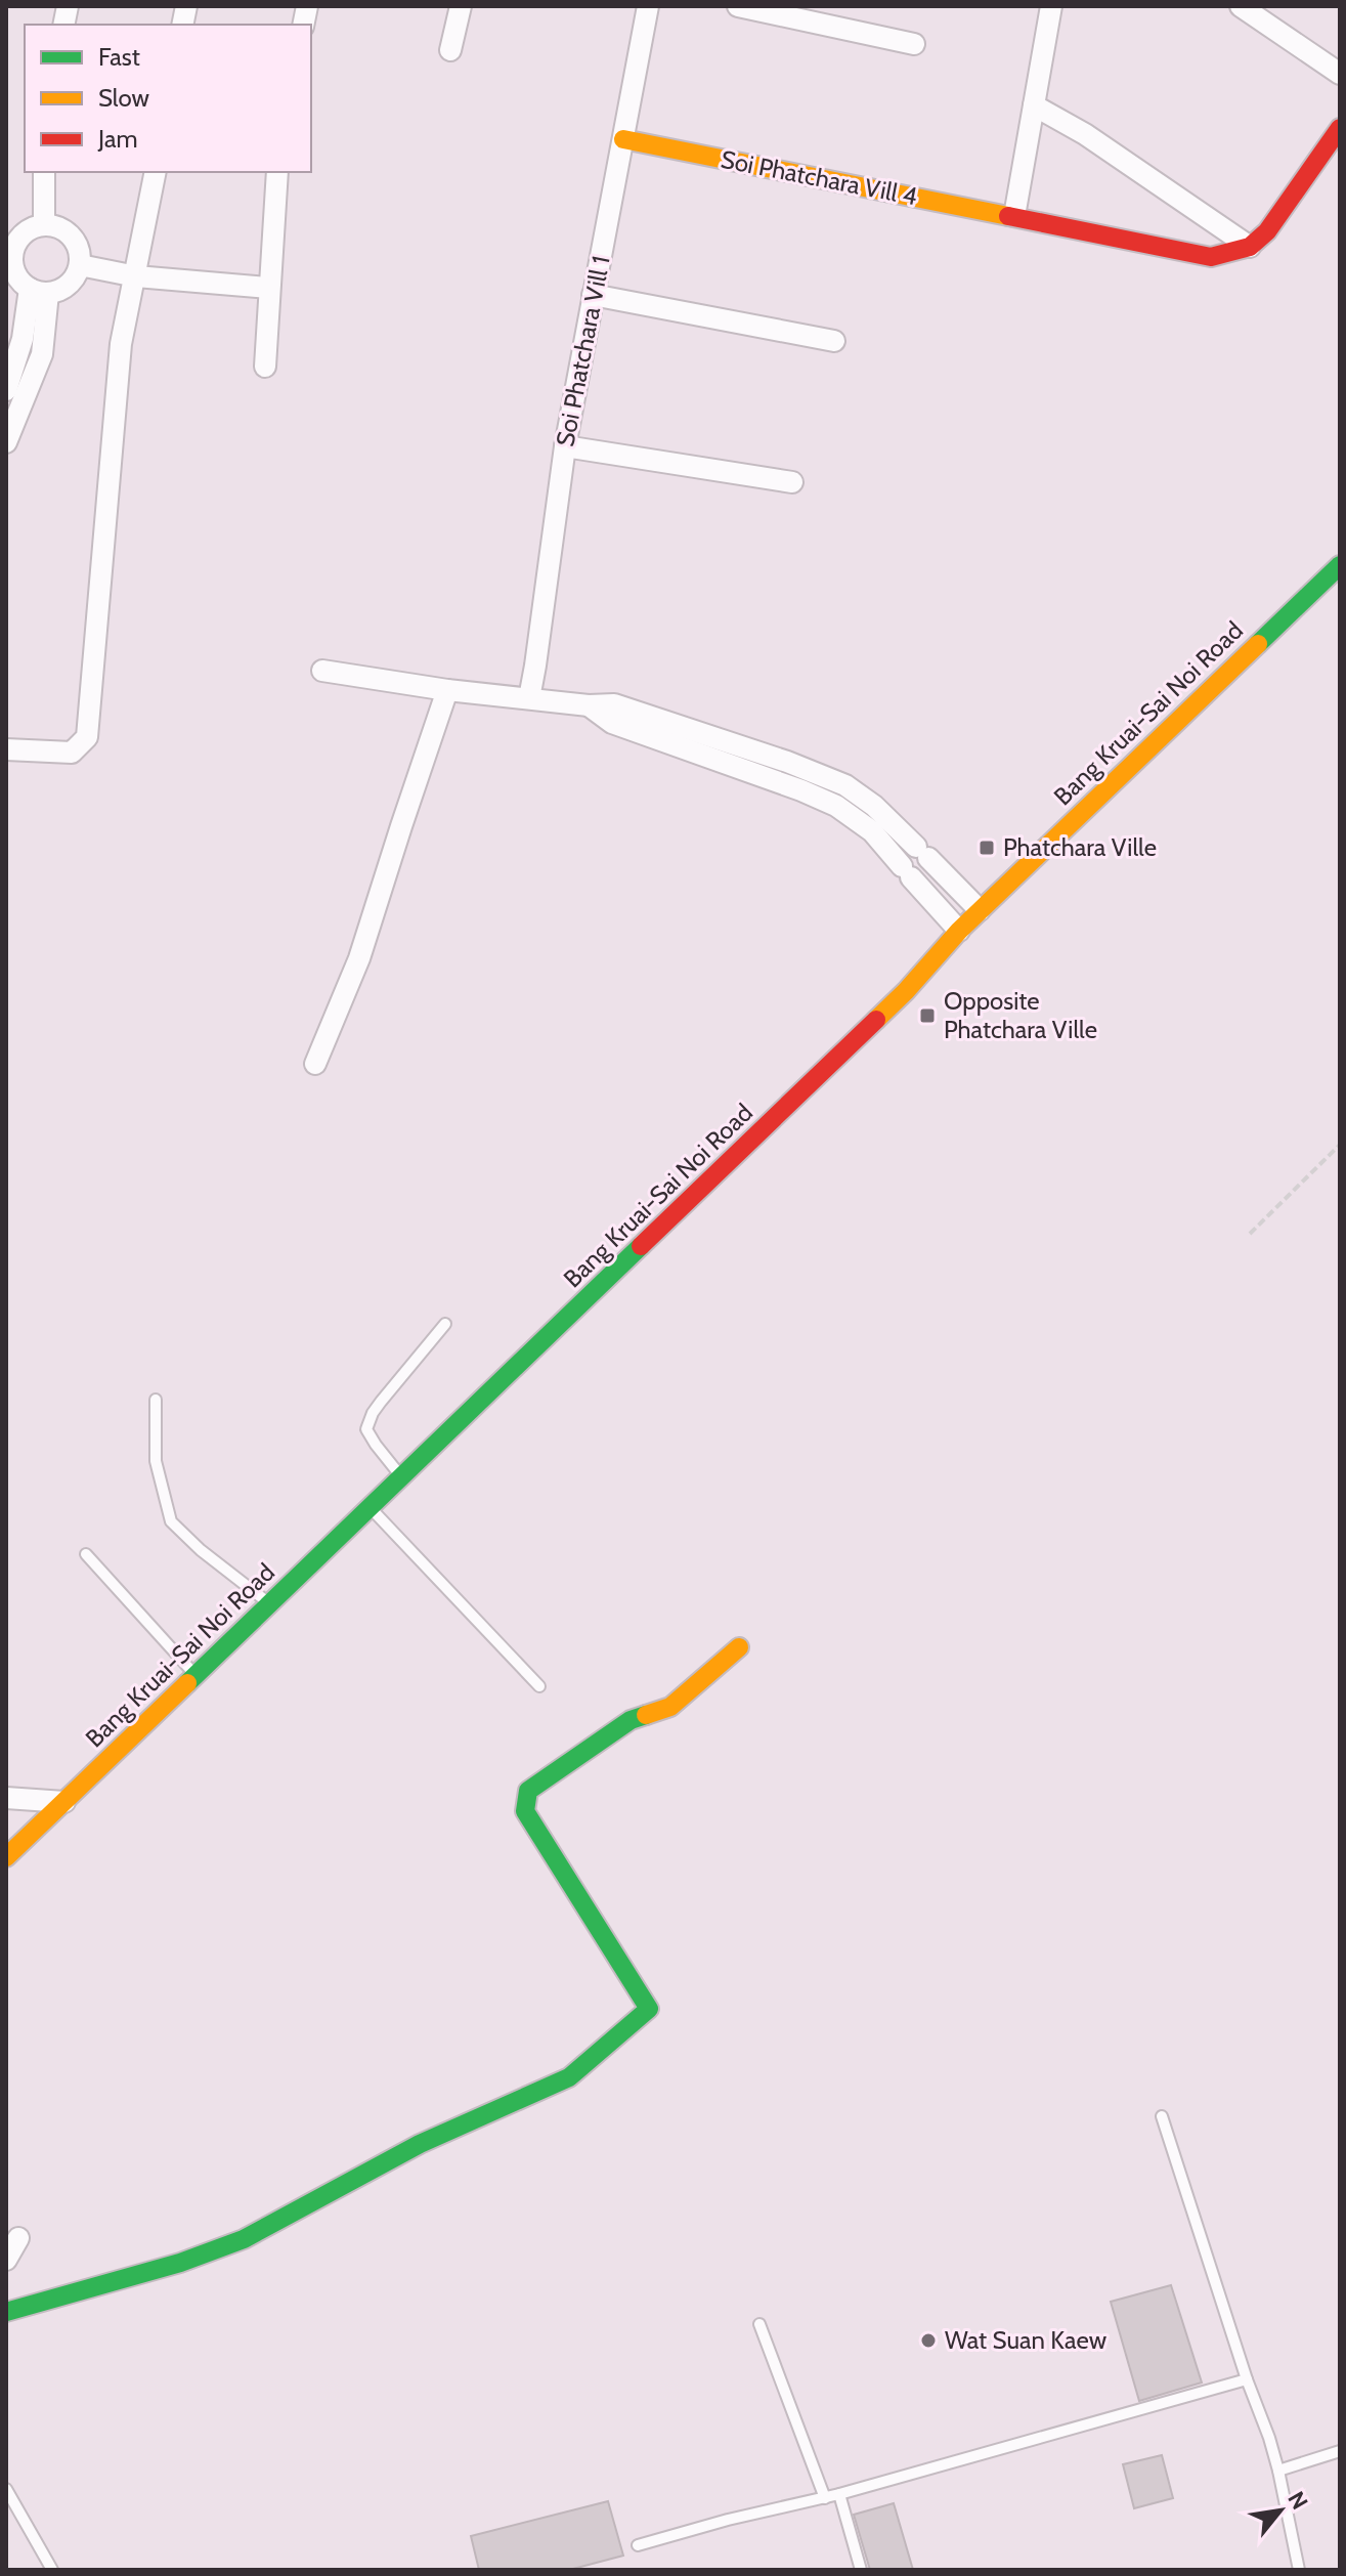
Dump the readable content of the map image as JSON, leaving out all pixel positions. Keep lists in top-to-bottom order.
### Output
{
  "streets": {
    "street": ["Soi Phatchara Vill 4", "Soi Phatchara Vill 1", "Bang Kruai-Sai Noi Road"]
  },
  "crossings": [
    ["Soi Phatchara Vill 4", "Soi Phatchara Vill 1"]
  ],
  "places": {
    "transit": ["Phatchara Ville", "Opposite Phatchara Ville"],
    "other": ["Wat Suan Kaew"]
  },
  "legend": ["Fast", "Slow", "Jam"],
  "north": "top right"
}
